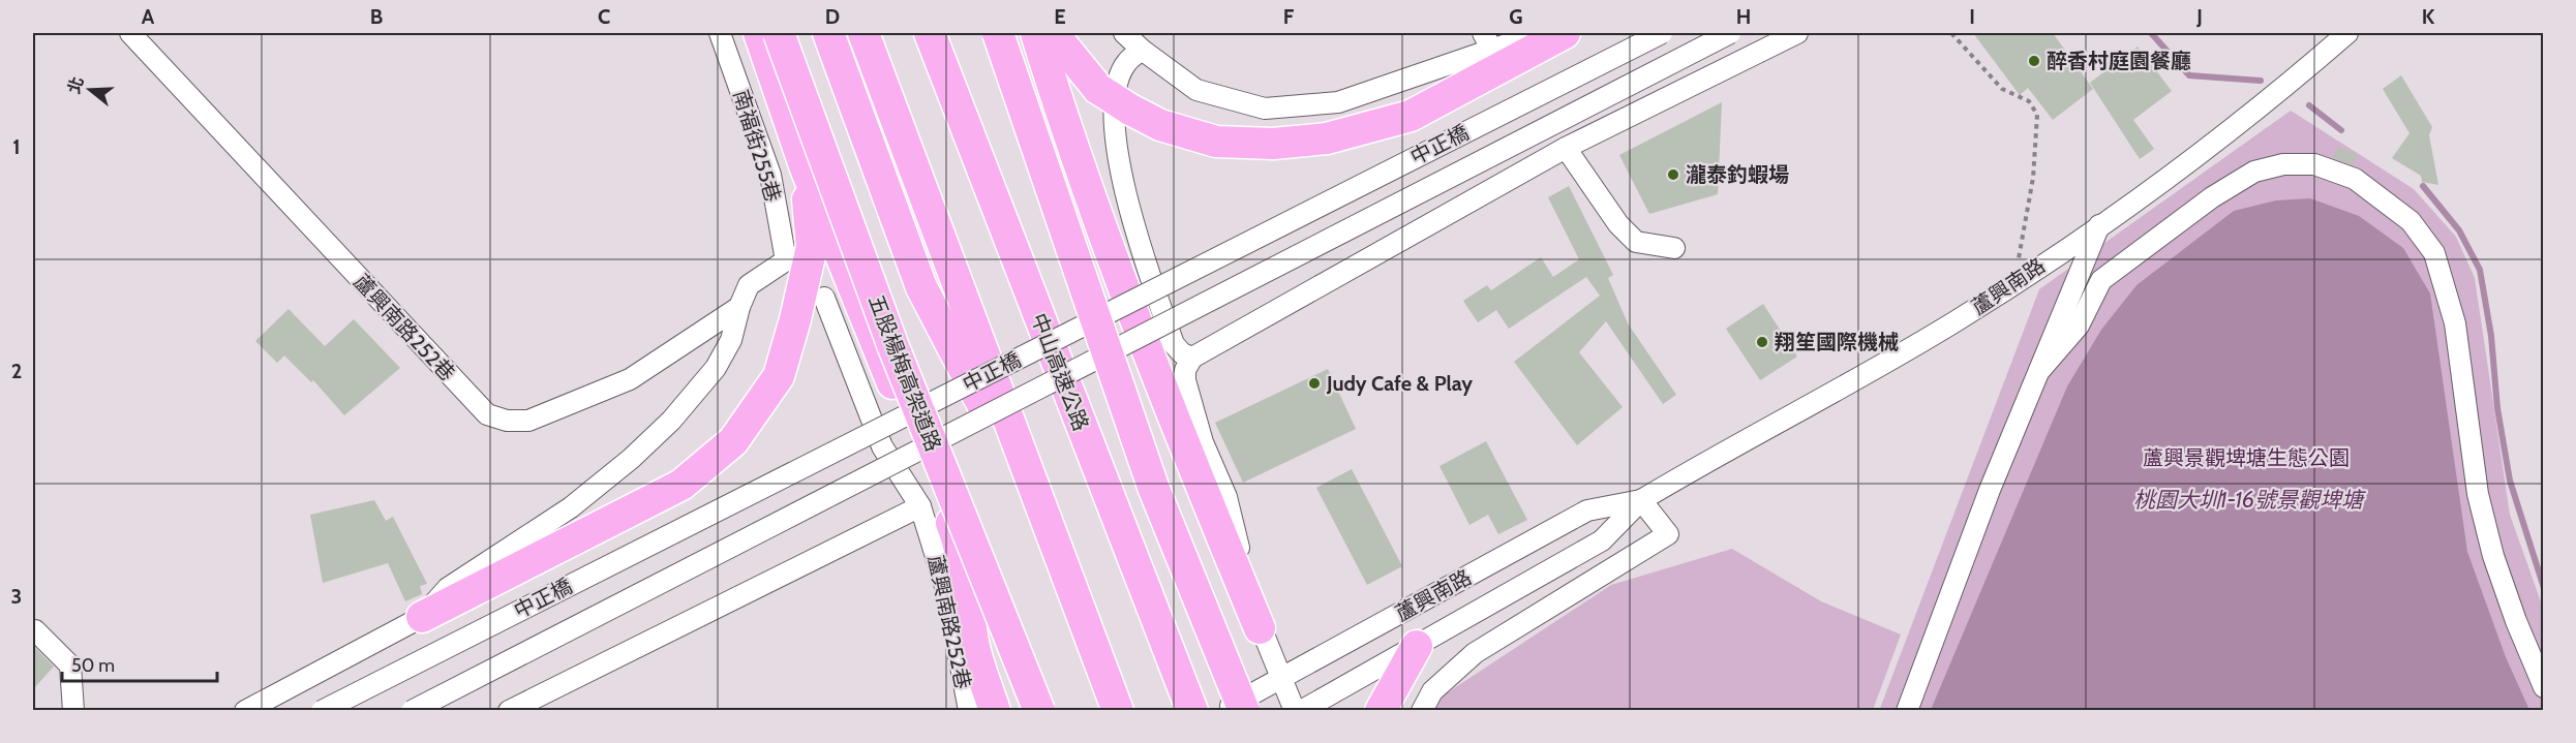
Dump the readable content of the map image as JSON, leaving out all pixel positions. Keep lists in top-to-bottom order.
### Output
{
  "streets": {
    "highway": ["中山高速公路", "五股楊梅高架道路"],
    "street": [
      "中正橋",
      "南福街255巷",
      "蘆興南路",
      "蘆興南路252巷"
    ]
  },
  "crossings": [
    ["南福街255巷", "蘆興南路252巷"]
  ],
  "water": ["桃園大圳1-16號景觀埤塘"],
  "parks": ["蘆興景觀埤塘生態公園"],
  "places": [
    "醉香村庭園餐廳",
    "瀧泰釣蝦場",
    "翔笙國際機械",
    "Judy Cafe & Play"
  ],
  "scale_bar": "50 m",
  "north": "left",
  "grid": {
    "columns": [
      "A",
      "B",
      "C",
      "D",
      "E",
      "F",
      "G",
      "H",
      "I",
      "J",
      "K"
    ],
    "rows": ["1", "2", "3"]
  }
}
